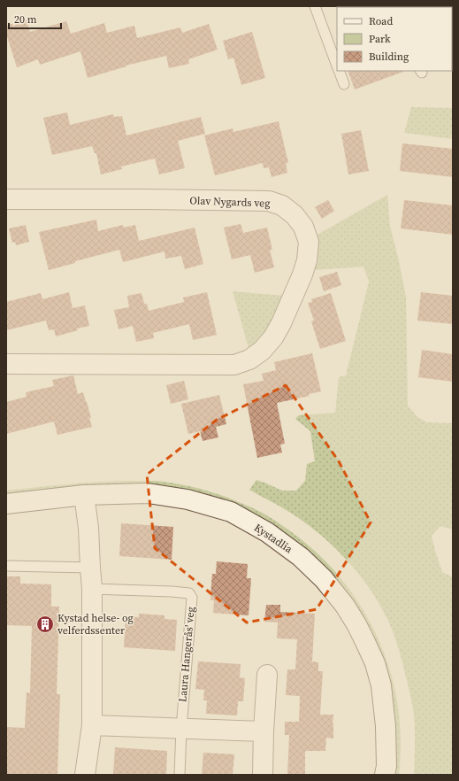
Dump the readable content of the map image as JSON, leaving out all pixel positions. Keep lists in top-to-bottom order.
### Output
{
  "streets": {
    "street": ["Olav Nygards veg", "Kystadlia"],
    "lane": ["Laura Hangerås' veg"]
  },
  "places": {
    "building": ["Kystad helse- og velferdssenter"]
  },
  "legend": ["Road", "Park", "Building"],
  "scale_bar": "20 m"
}
